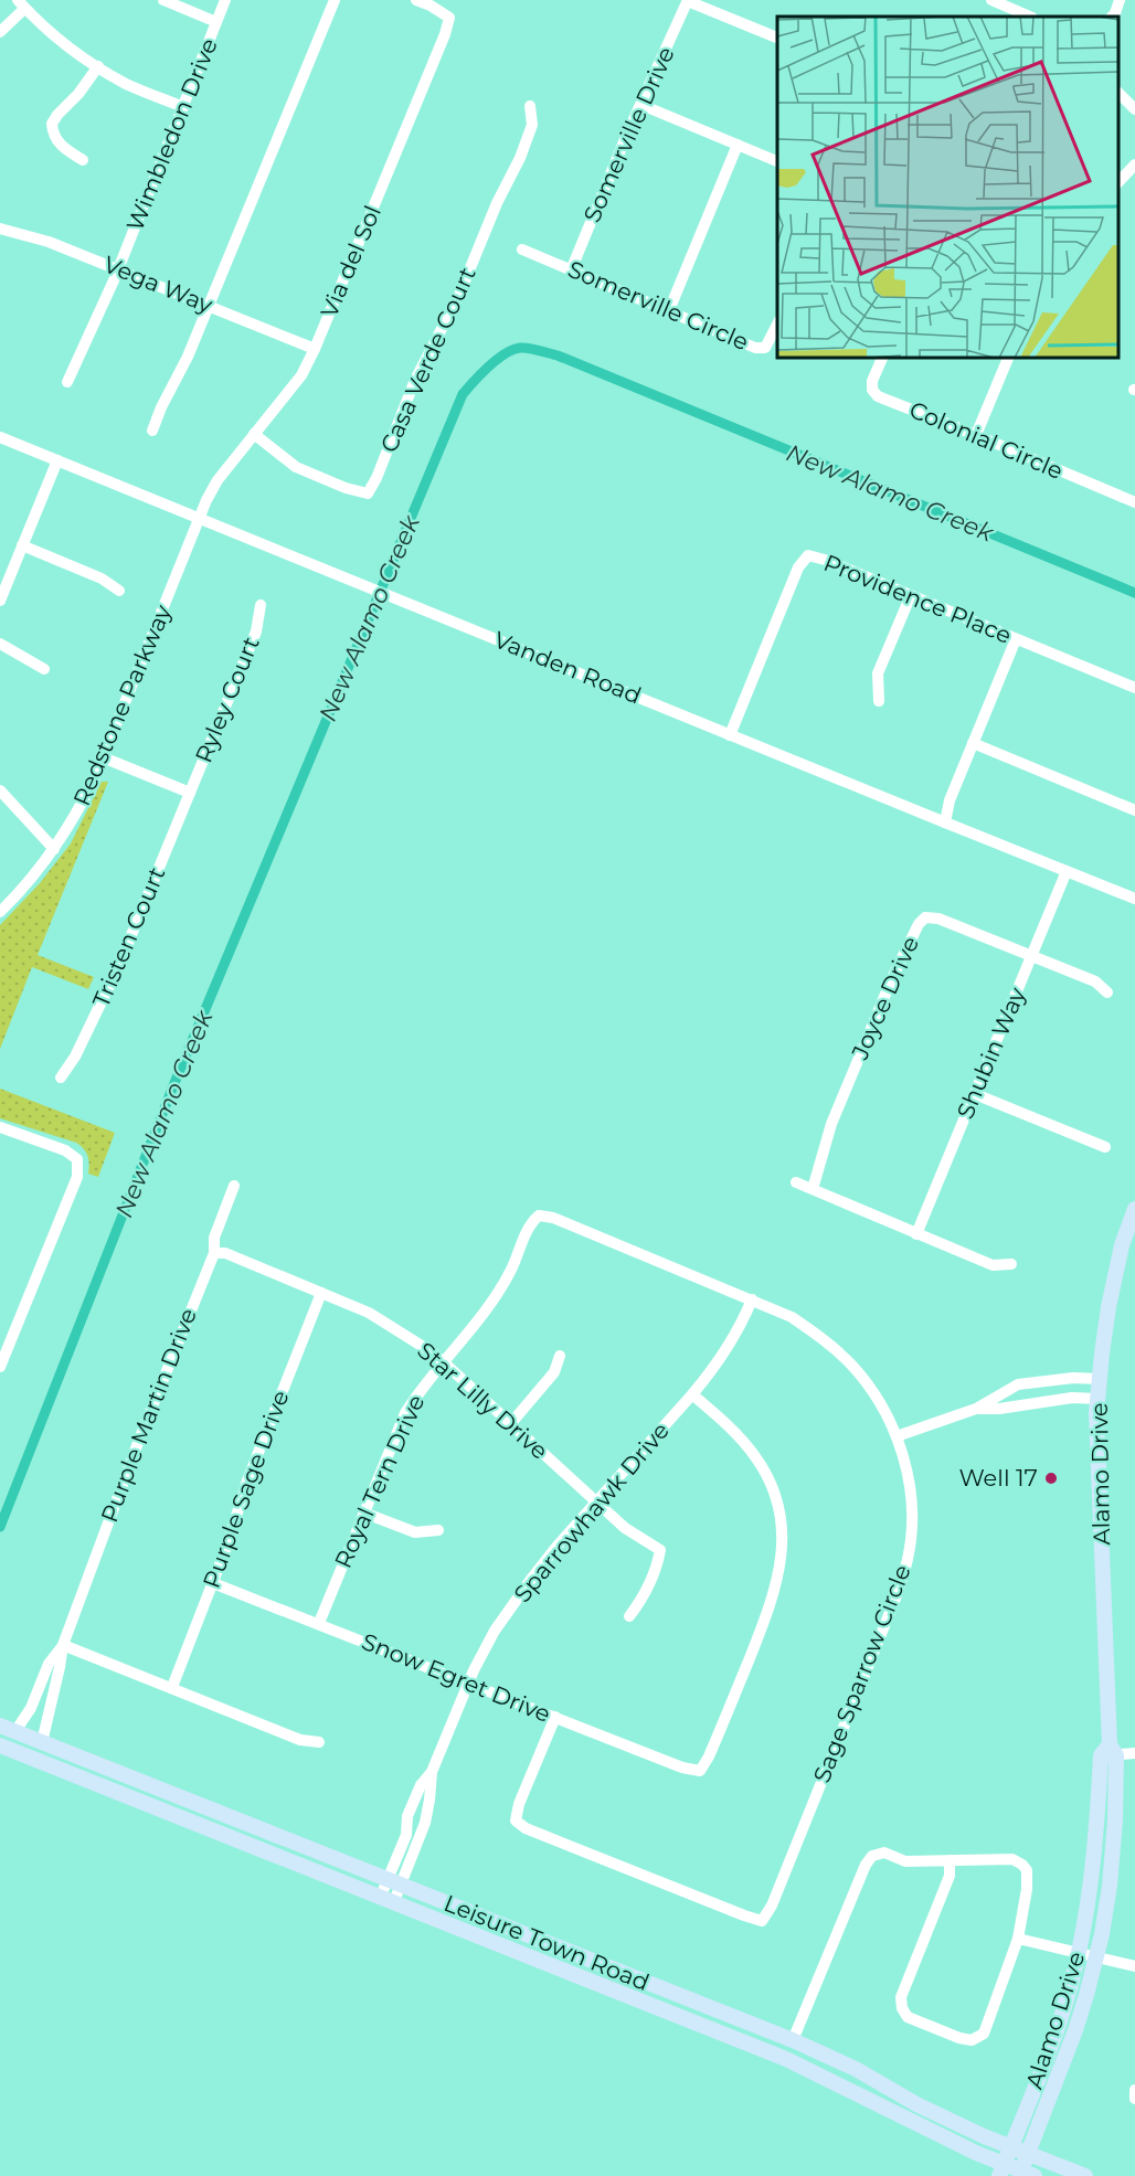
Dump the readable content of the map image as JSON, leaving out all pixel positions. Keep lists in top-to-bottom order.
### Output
{
  "streets": {
    "main road": ["Alamo Drive", "Leisure Town Road"],
    "street": [
      "Wimbledon Drive",
      "Somerville Drive",
      "Via del Sol",
      "Vega Way",
      "Somerville Circle",
      "Casa Verde Court",
      "Colonial Circle",
      "Providence Place",
      "Vanden Road",
      "Ryley Court",
      "Redstone Parkway",
      "Tristen Court",
      "Joyce Drive",
      "Shubin Way",
      "Star Lilly Drive",
      "Purple Martin Drive",
      "Royal Tern Drive",
      "Purple Sage Drive",
      "Sparrowhawk Drive",
      "Sage Sparrow Circle",
      "Snow Egret Drive"
    ]
  },
  "crossings": [
    ["Wimbledon Drive", "Vega Way"],
    ["Somerville Drive", "Somerville Circle"],
    ["Via del Sol", "Vega Way"],
    ["Via del Sol", "Casa Verde Court"],
    ["Via del Sol", "Vanden Road"],
    ["Via del Sol", "Redstone Parkway"],
    ["Providence Place", "Vanden Road"],
    ["Vanden Road", "Redstone Parkway"],
    ["Vanden Road", "Shubin Way"],
    ["Ryley Court", "Tristen Court"],
    ["Joyce Drive", "Shubin Way"],
    ["Star Lilly Drive", "Purple Martin Drive"],
    ["Star Lilly Drive", "Royal Tern Drive"],
    ["Star Lilly Drive", "Purple Sage Drive"],
    ["Star Lilly Drive", "Sparrowhawk Drive"],
    ["Purple Martin Drive", "Leisure Town Road"],
    ["Alamo Drive", "Leisure Town Road"],
    ["Royal Tern Drive", "Sage Sparrow Circle"],
    ["Royal Tern Drive", "Snow Egret Drive"],
    ["Purple Sage Drive", "Snow Egret Drive"],
    ["Sparrowhawk Drive", "Sage Sparrow Circle"],
    ["Sparrowhawk Drive", "Snow Egret Drive"],
    ["Sparrowhawk Drive", "Leisure Town Road"],
    ["Sage Sparrow Circle", "Snow Egret Drive"]
  ],
  "water": ["New Alamo Creek"],
  "places": ["Well 17"]
}
